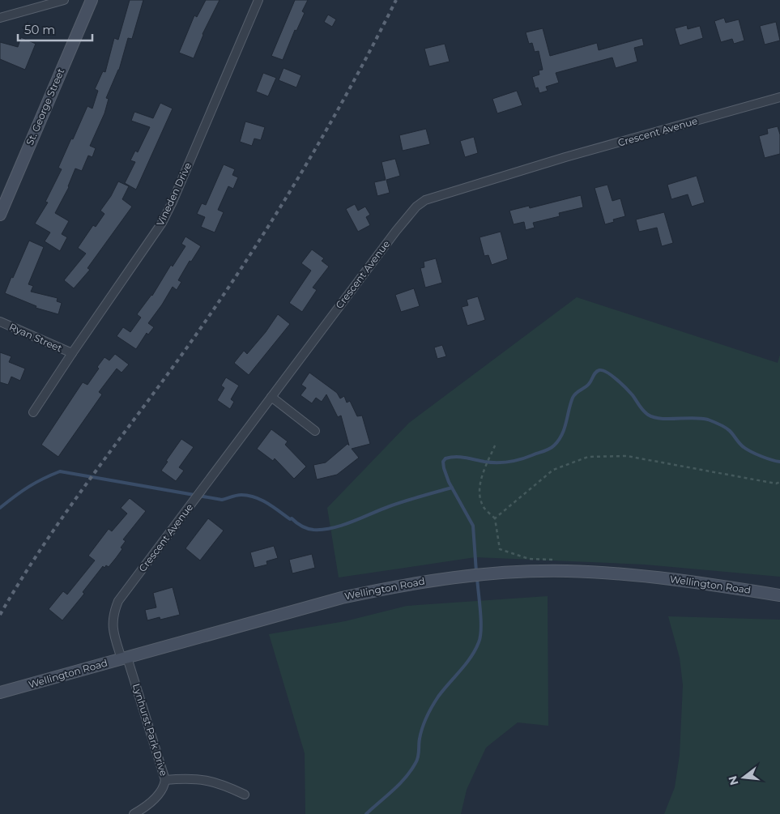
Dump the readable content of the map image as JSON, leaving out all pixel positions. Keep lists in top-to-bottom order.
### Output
{
  "streets": {
    "main road": ["St. George Street", "Wellington Road"],
    "street": [
      "Crescent Avenue",
      "Vineden Drive",
      "Ryan Street",
      "Lynhurst Park Drive"
    ]
  },
  "crossings": [
    ["Crescent Avenue", "Wellington Road"],
    ["Crescent Avenue", "Lynhurst Park Drive"],
    ["Vineden Drive", "Ryan Street"],
    ["Wellington Road", "Lynhurst Park Drive"]
  ],
  "scale_bar": "50 m",
  "north": "left"
}
